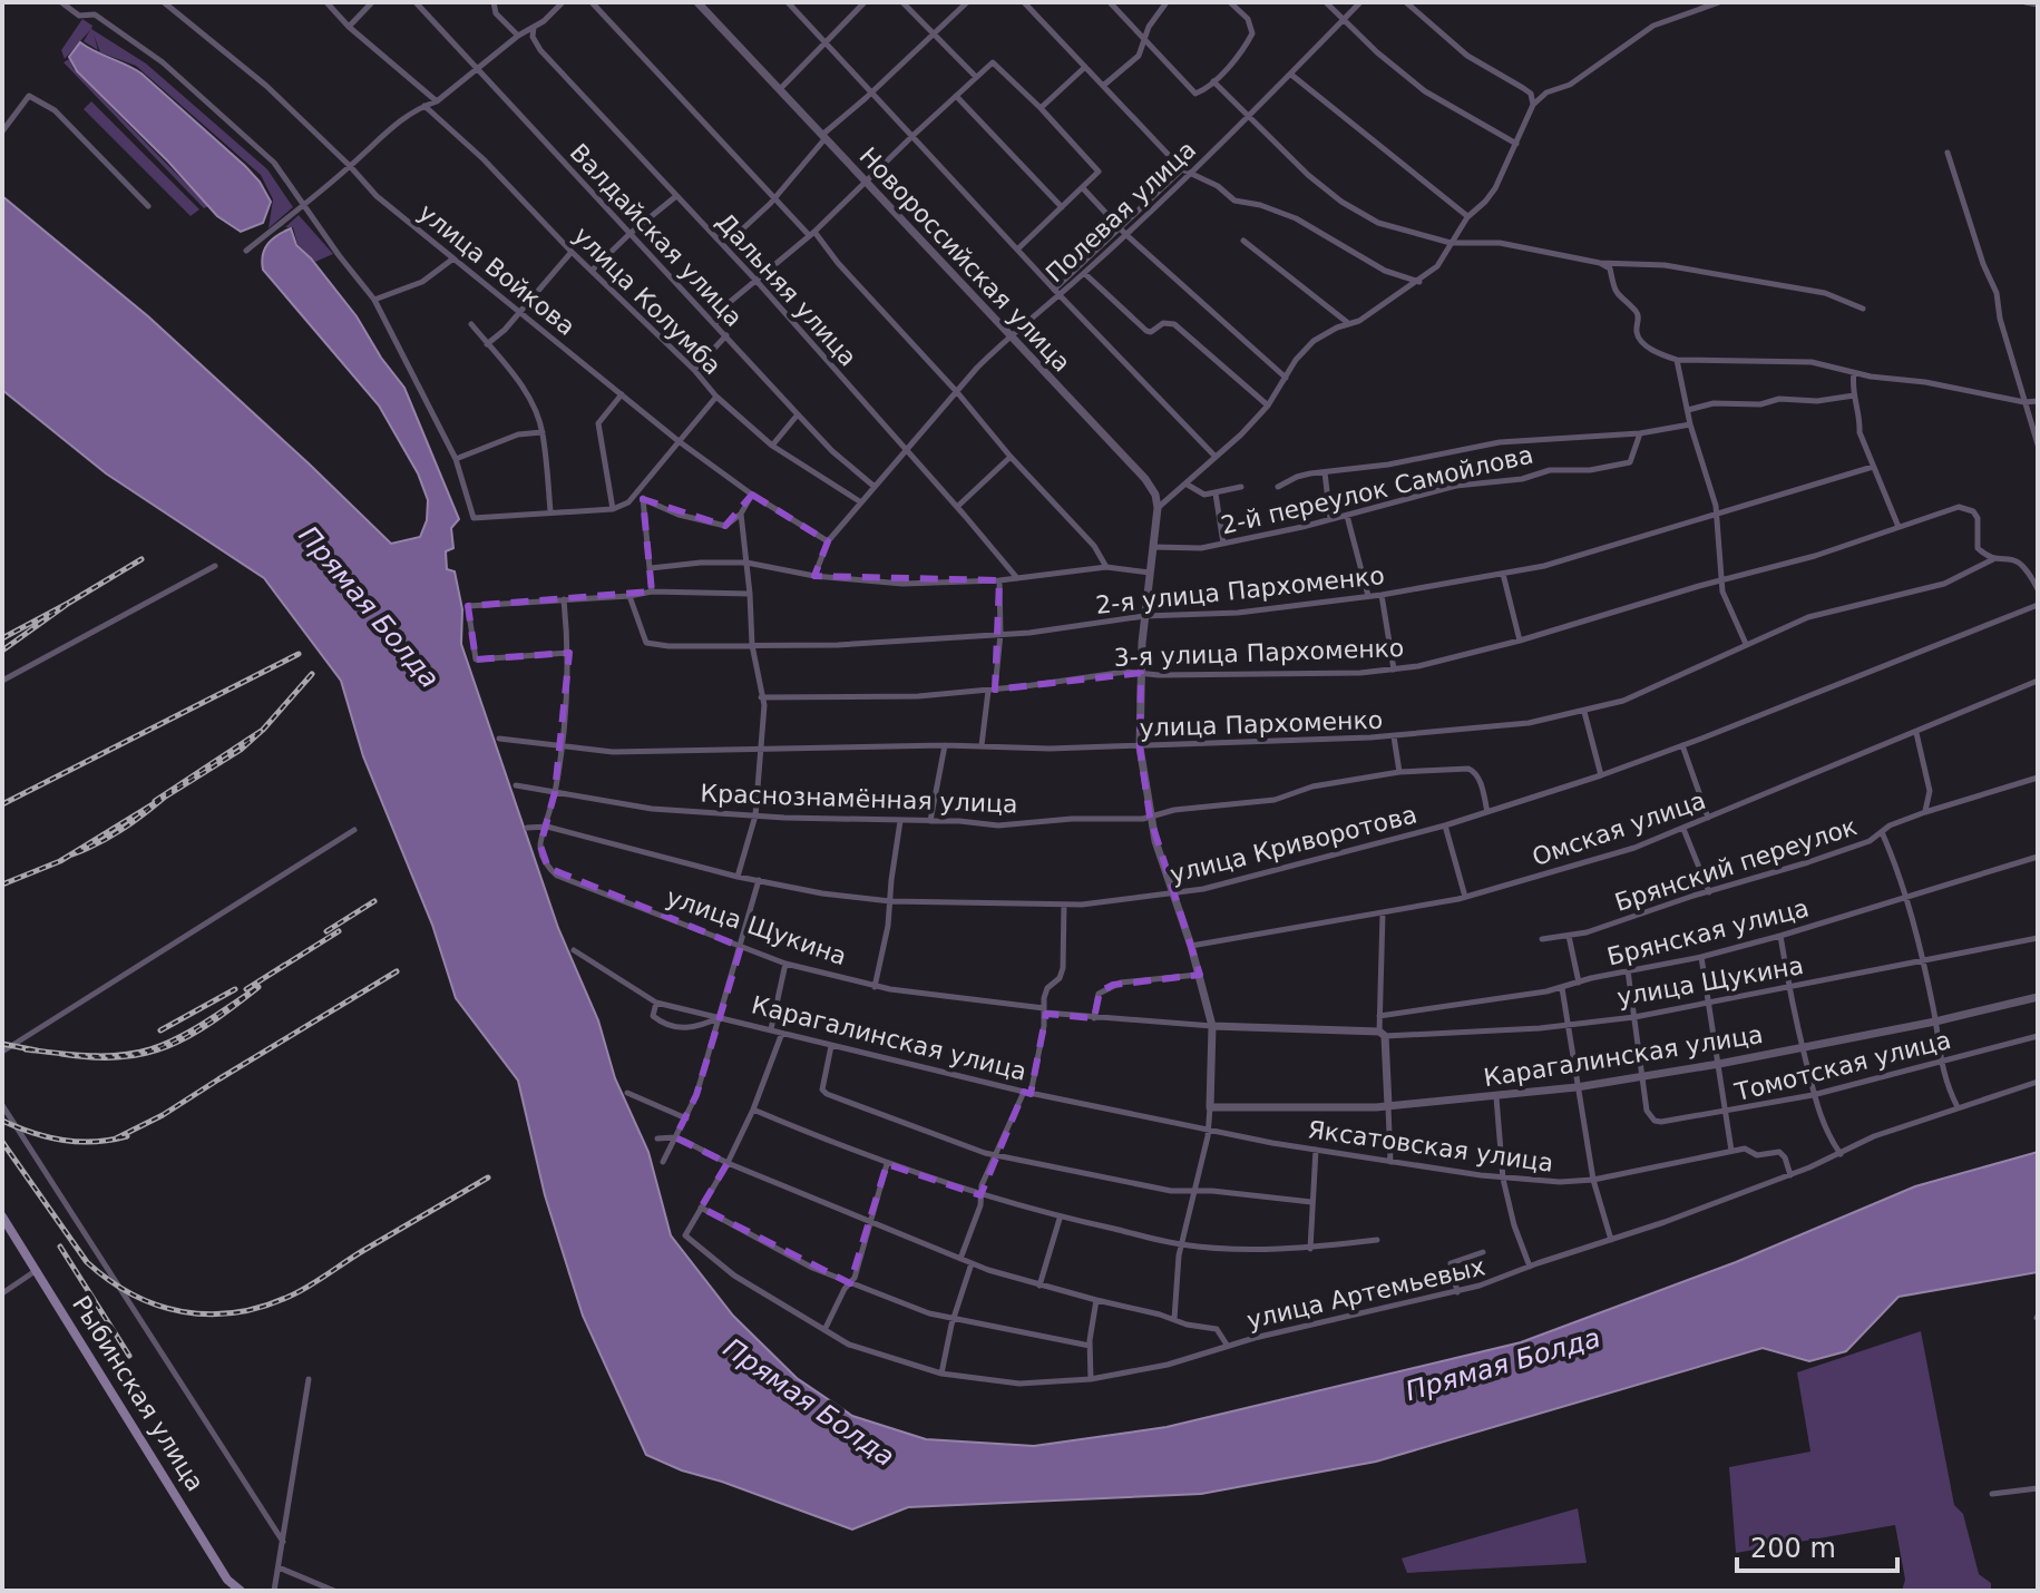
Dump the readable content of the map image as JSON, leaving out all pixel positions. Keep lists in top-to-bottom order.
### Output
{
  "streets": {
    "main road": ["Рыбинская улица"],
    "street": [
      "Полевая улица",
      "Валдайская улица",
      "Новороссийская улица",
      "улица Войкова",
      "Дальняя улица",
      "улица Колумба",
      "2-й переулок Самойлова",
      "2-я улица Пархоменко",
      "3-я улица Пархоменко",
      "улица Пархоменко",
      "Краснознамённая улица",
      "Омская улица",
      "улица Криворотова",
      "Брянский переулок",
      "улица Щукина",
      "Брянская улица",
      "Карагалинская улица",
      "Томотская улица",
      "Яксатовская улица",
      "улица Артемьевых"
    ]
  },
  "crossings": [
    ["Полевая улица", "Валдайская улица"],
    ["Полевая улица", "Новороссийская улица"],
    ["Полевая улица", "улица Войкова"],
    ["Полевая улица", "Дальняя улица"],
    ["Полевая улица", "улица Колумба"],
    ["3-я улица Пархоменко", "улица Пархоменко"],
    ["Краснознамённая улица", "улица Криворотова"],
    ["улица Криворотова", "улица Щукина"],
    ["Карагалинская улица", "Томотская улица"],
    ["Карагалинская улица", "Яксатовская улица"],
    ["Яксатовская улица", "улица Артемьевых"]
  ],
  "water": ["Прямая Болда"],
  "scale_bar": "200 m"
}
